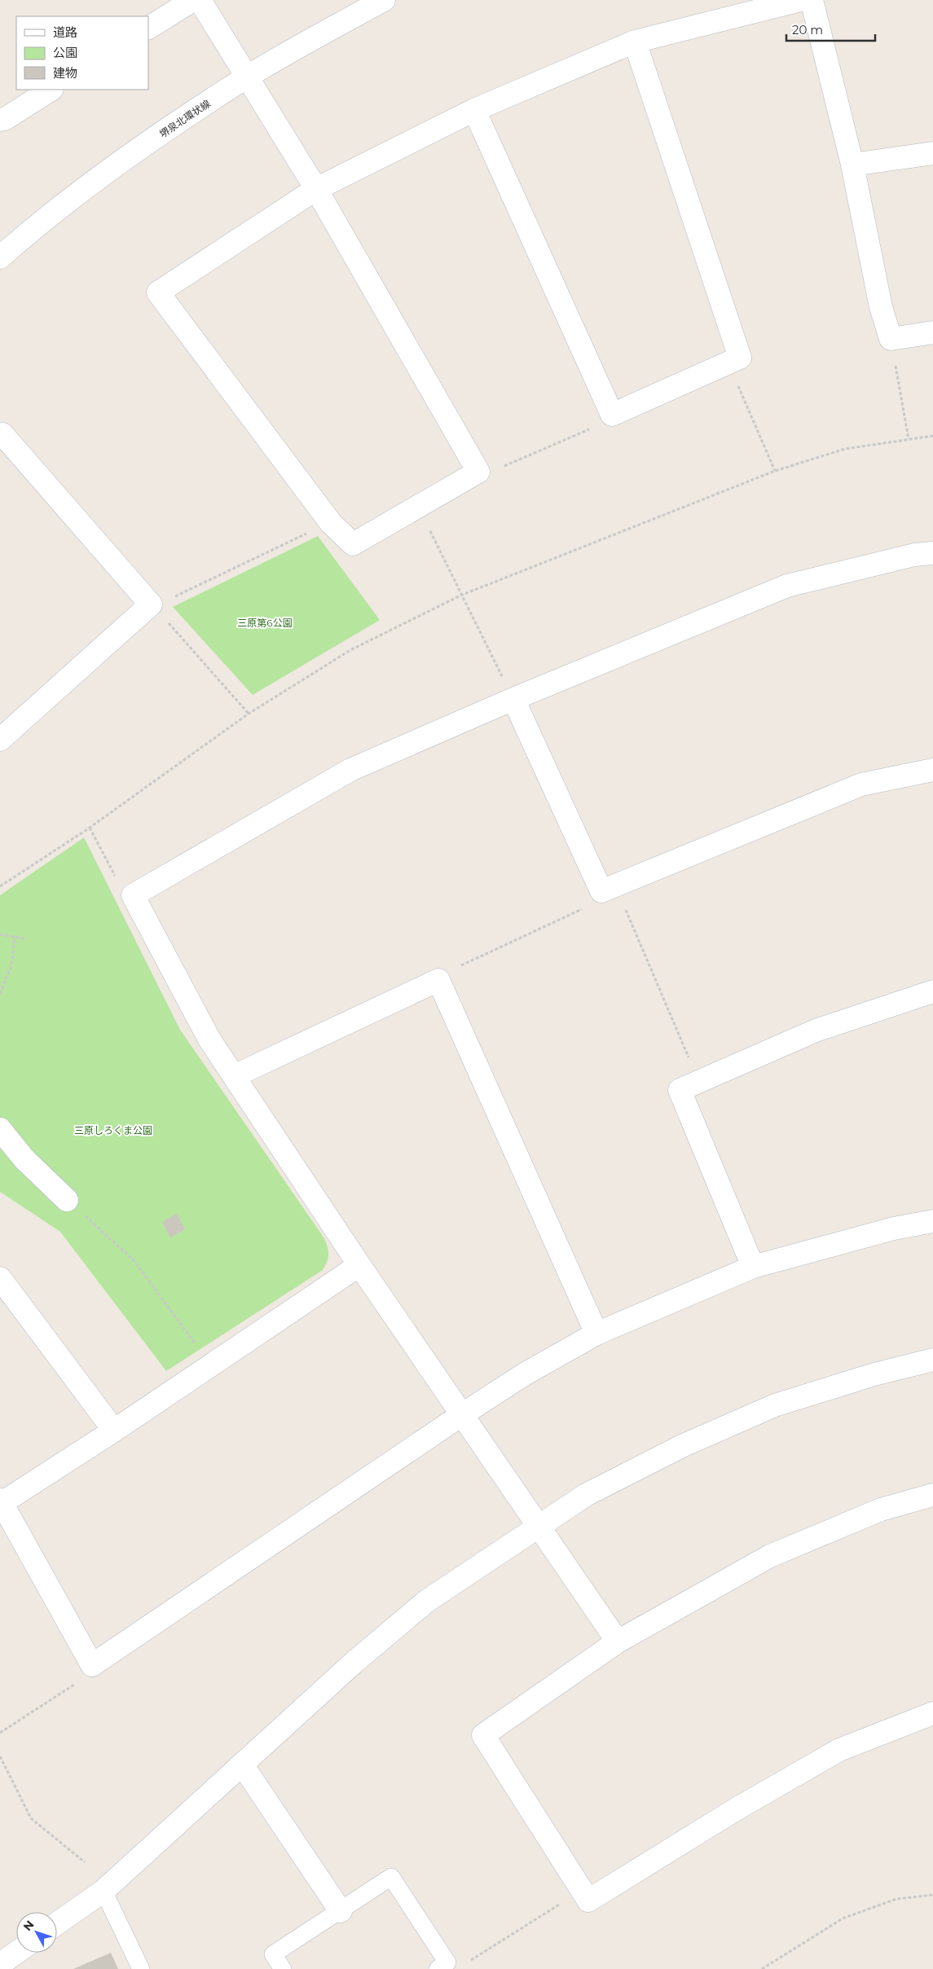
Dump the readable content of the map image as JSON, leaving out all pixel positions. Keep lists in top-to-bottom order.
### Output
{
  "streets": {
    "street": ["堺泉北環状線"]
  },
  "parks": ["三原第6公園", "三原しろくま公園"],
  "legend": ["道路", "公園", "建物"],
  "scale_bar": "20 m",
  "north": "top left"
}
